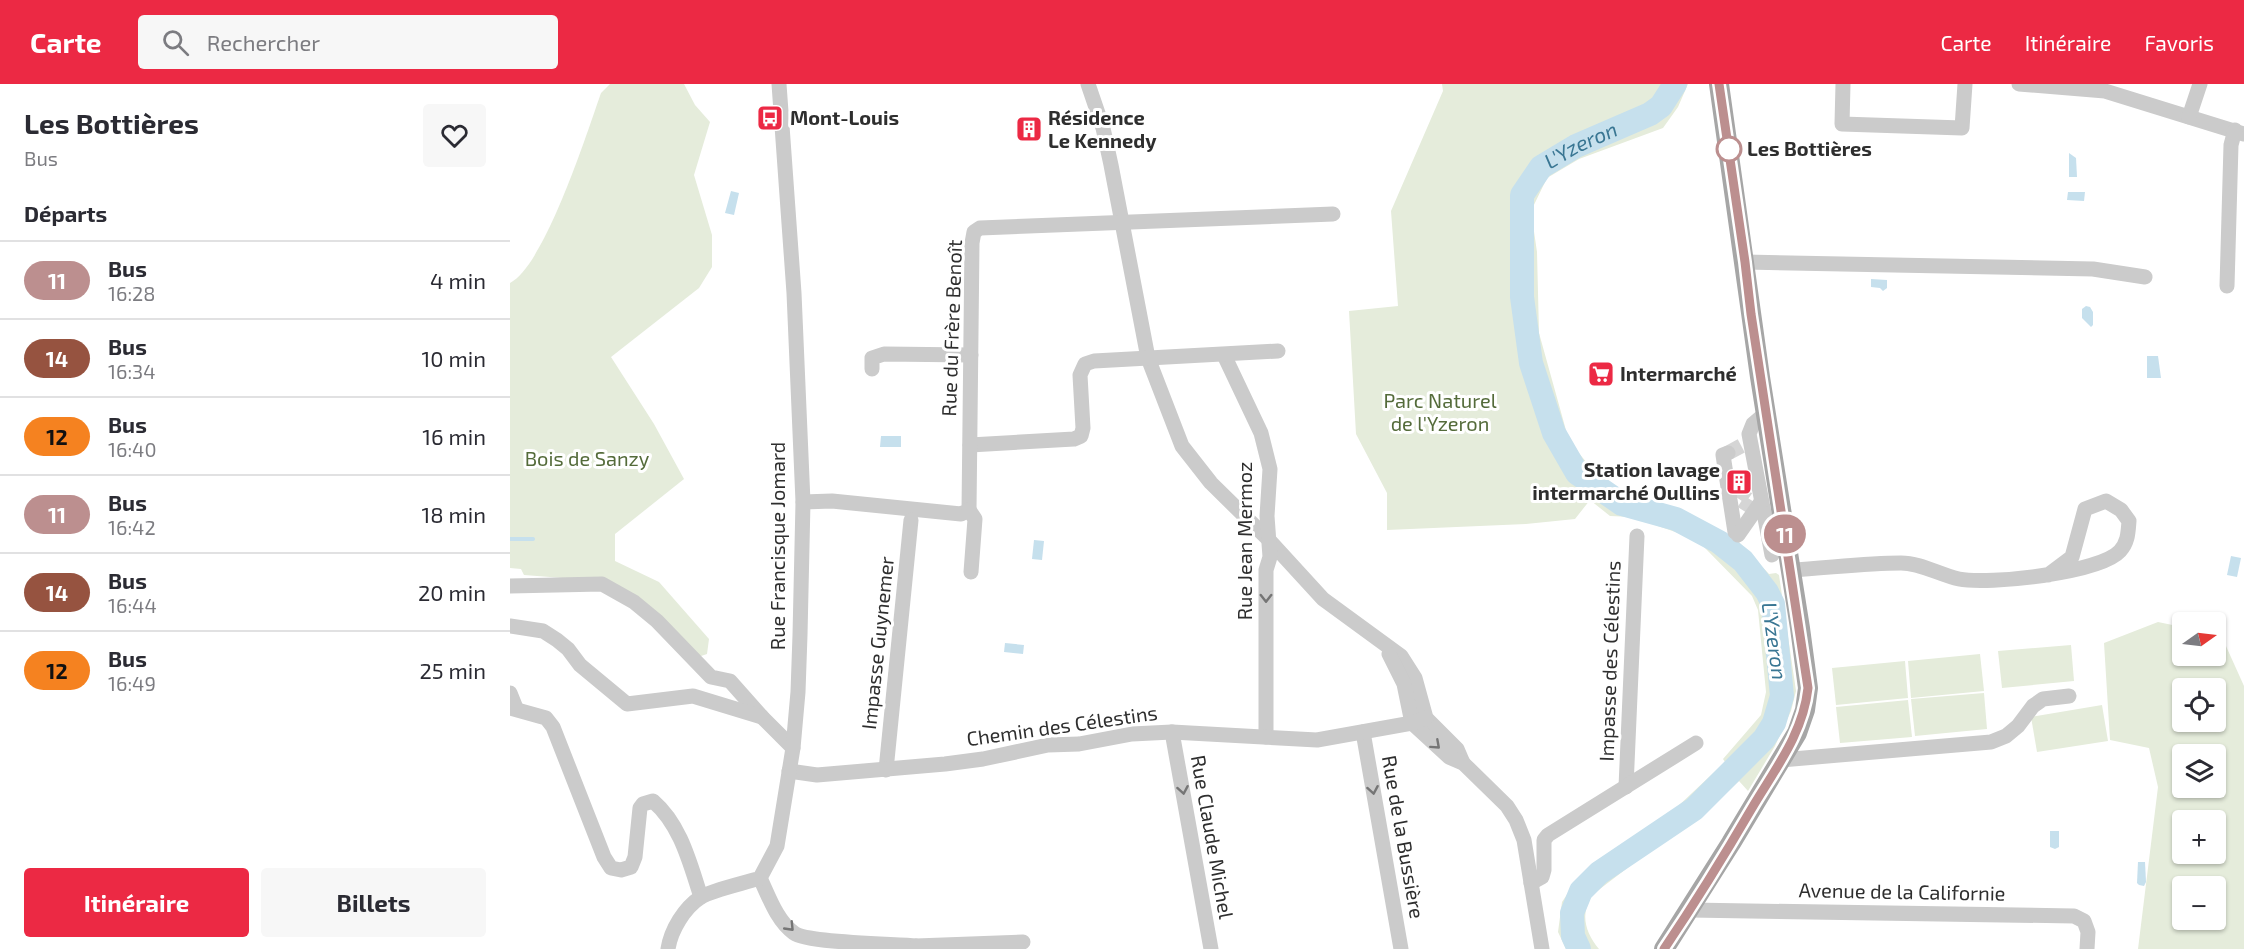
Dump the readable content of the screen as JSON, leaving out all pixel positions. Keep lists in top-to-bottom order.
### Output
{
  "streets": {
    "street": [
      "Rue du Frère Benoît",
      "Rue Jean Mermoz",
      "Rue Francisque Jomard",
      "Impasse Guynemer",
      "Impasse des Célestins",
      "Chemin des Célestins",
      "Rue Claude Michel",
      "Rue de la Bussière",
      "Avenue de la Californie"
    ]
  },
  "crossings": [
    ["Rue Jean Mermoz", "Chemin des Célestins"],
    ["Rue Francisque Jomard", "Chemin des Célestins"],
    ["Impasse Guynemer", "Chemin des Célestins"],
    ["Chemin des Célestins", "Rue Claude Michel"],
    ["Chemin des Célestins", "Rue de la Bussière"]
  ],
  "one_way": ["Rue Jean Mermoz", "Rue Claude Michel", "Rue de la Bussière"],
  "water": ["L'Yzeron"],
  "parks": ["Parc Naturel de l'Yzeron", "Bois de Sanzy"],
  "places": {
    "bus stop": ["Mont-Louis"],
    "building": ["Résidence Le Kennedy", "Station lavage intermarché Oullins"],
    "other": ["Les Bottières"],
    "supermarket": ["Intermarché"]
  },
  "lines": ["bus line 11"],
  "north": "right",
  "page": {
    "header": "Carte",
    "search": "Rechercher",
    "nav": ["Carte", "Itinéraire", "Favoris"],
    "heading": [
      ["Les Bottières", "Bus"],
      "Départs"
    ],
    "on_map": "11",
    "list": [
      {
        "mark": "11",
        "name": "Bus",
        "note": "16:28",
        "value": "4 min"
      },
      {
        "mark": "14",
        "name": "Bus",
        "note": "16:34",
        "value": "10 min"
      },
      {
        "mark": "12",
        "name": "Bus",
        "note": "16:40",
        "value": "16 min"
      },
      {
        "mark": "11",
        "name": "Bus",
        "note": "16:42",
        "value": "18 min"
      },
      {
        "mark": "14",
        "name": "Bus",
        "note": "16:44",
        "value": "20 min"
      },
      {
        "mark": "12",
        "name": "Bus",
        "note": "16:49",
        "value": "25 min"
      }
    ],
    "map_buttons": ["+", "−"],
    "buttons": ["Itinéraire", "Billets"]
  }
}
